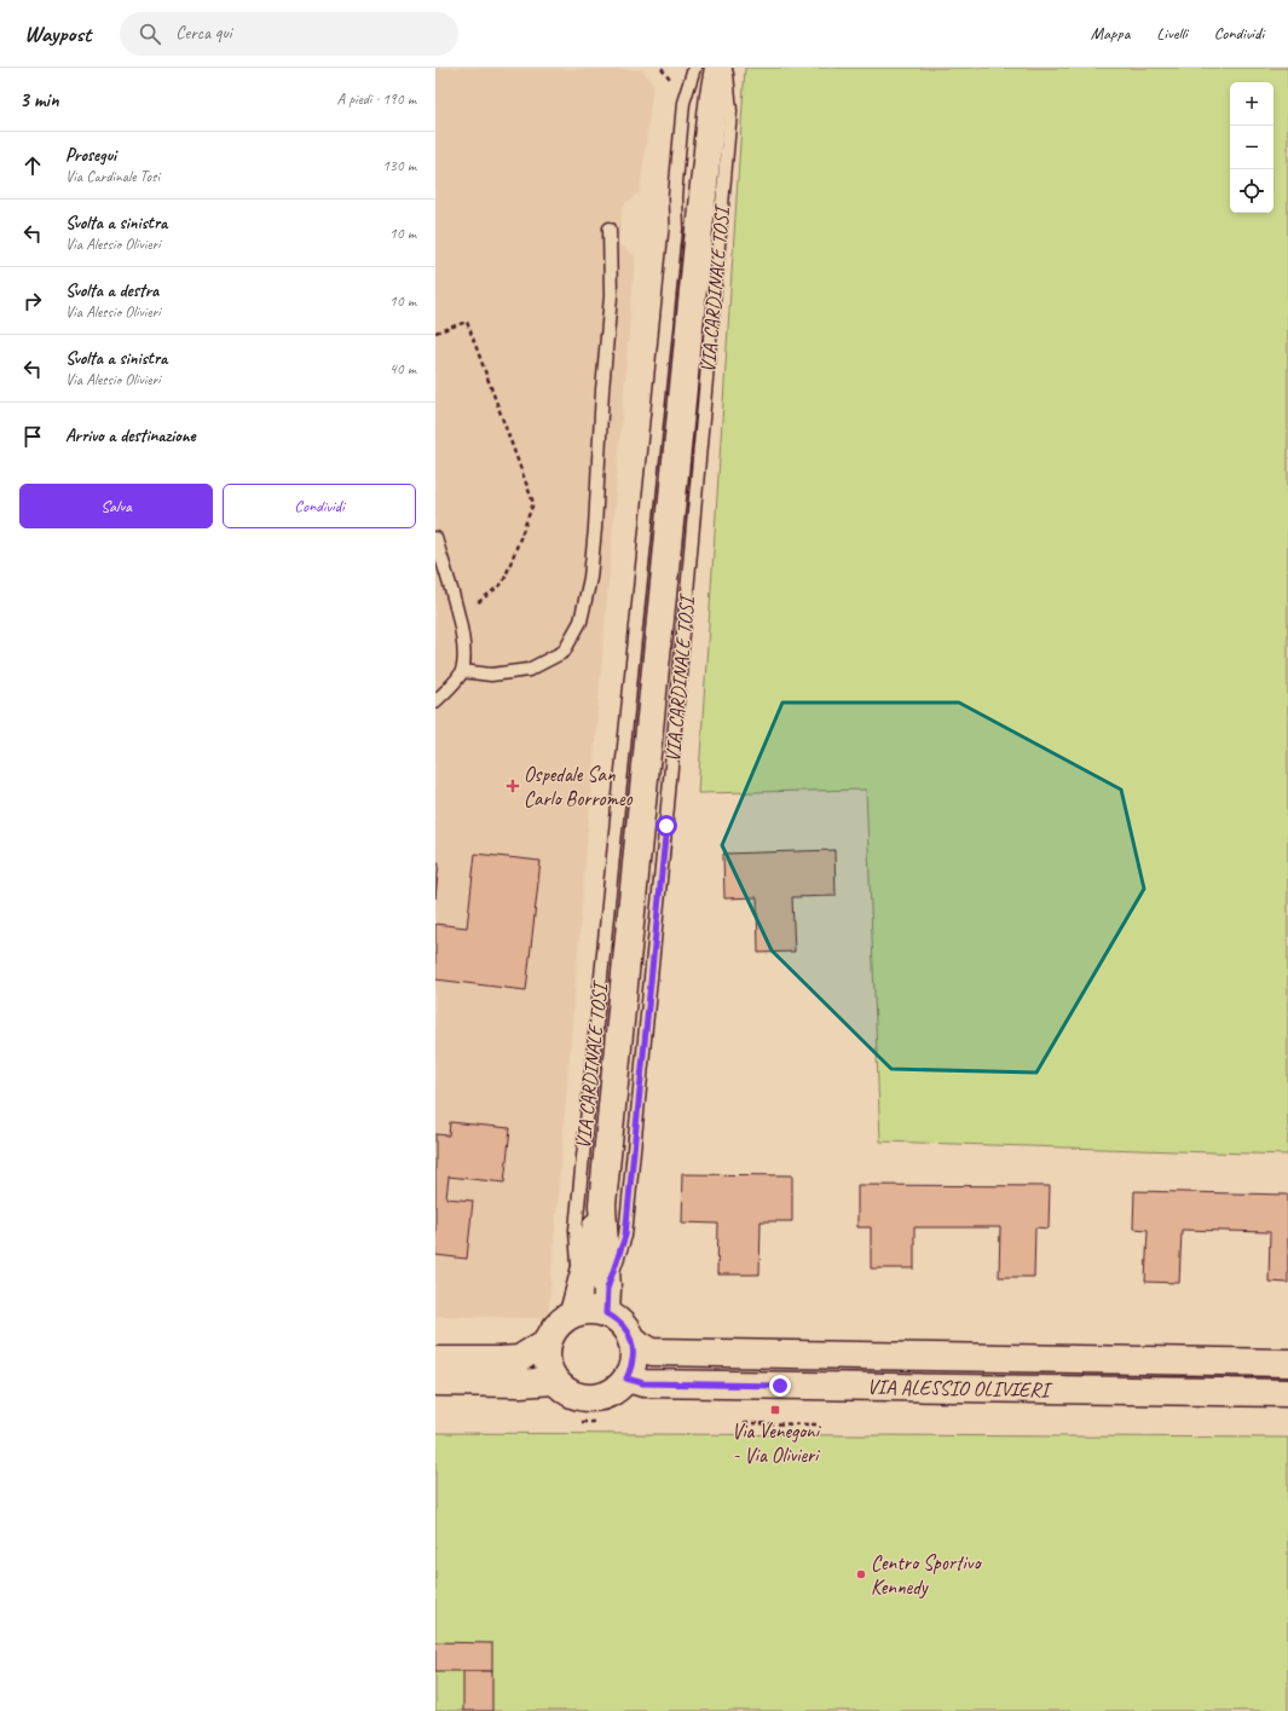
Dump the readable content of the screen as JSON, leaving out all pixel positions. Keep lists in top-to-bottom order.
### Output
{
  "streets": {
    "main road": ["VIA CARDINALE TOSI", "VIA ALESSIO OLIVIERI"]
  },
  "crossings": [
    ["VIA CARDINALE TOSI", "VIA ALESSIO OLIVIERI"]
  ],
  "places": {
    "health": ["Ospedale San Carlo Borromeo"],
    "transit": ["Via Venegoni - Via Olivieri"],
    "other": ["Centro Sportivo Kennedy"]
  },
  "page": {
    "header": "Waypost",
    "search": "Cerca qui",
    "nav": ["Mappa", "Livelli", "Condividi"],
    "heading": ["3 min", "A piedi · 190 m"],
    "map_buttons": ["+", "−"],
    "list": [
      ["Prosegui", "Via Cardinale Tosi", "130 m"],
      ["Svolta a sinistra", "Via Alessio Olivieri", "10 m"],
      ["Svolta a destra", "Via Alessio Olivieri", "10 m"],
      ["Svolta a sinistra", "Via Alessio Olivieri", "40 m"],
      "Arrivo a destinazione"
    ],
    "buttons": ["Salva", "Condividi"]
  }
}
